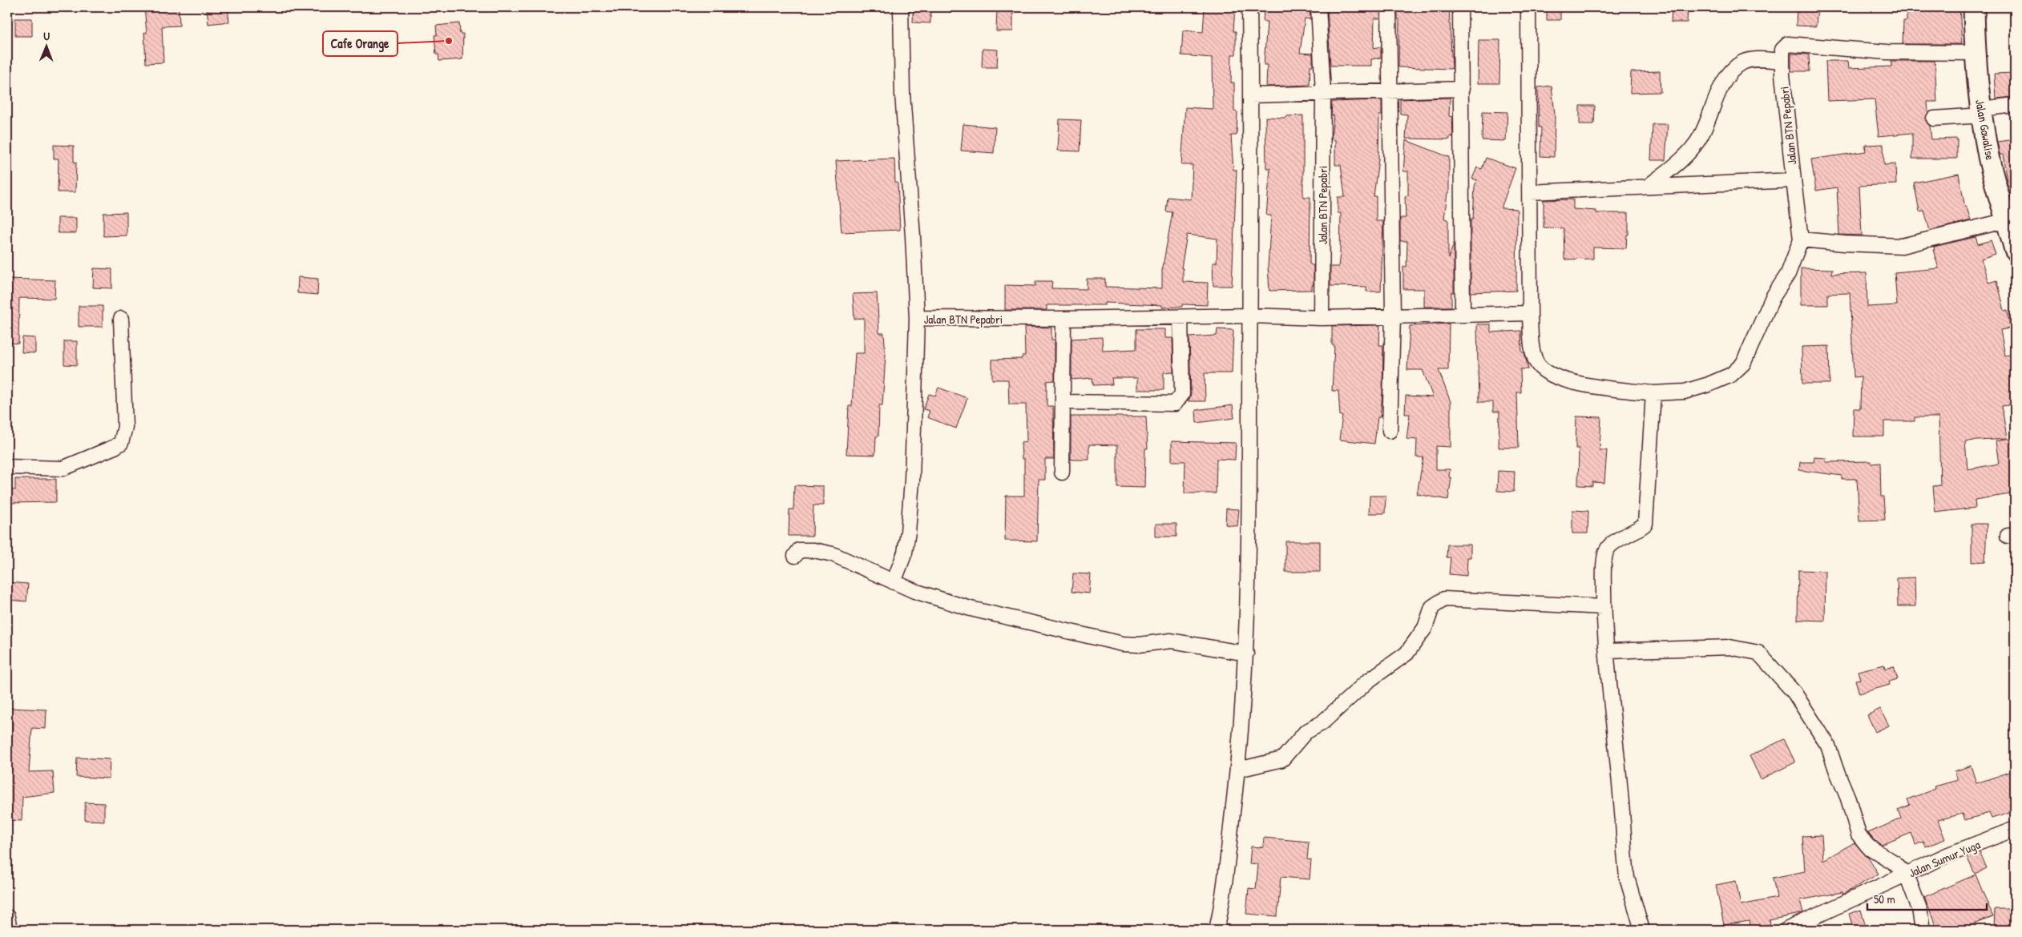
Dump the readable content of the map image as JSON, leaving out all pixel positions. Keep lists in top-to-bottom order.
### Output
{
  "streets": {
    "street": ["Jalan BTN Pepabri", "Jalan Gawalise", "Jalan Sumur Yuga"]
  },
  "places": ["Cafe Orange"],
  "scale_bar": "50 m",
  "north": "top"
}
